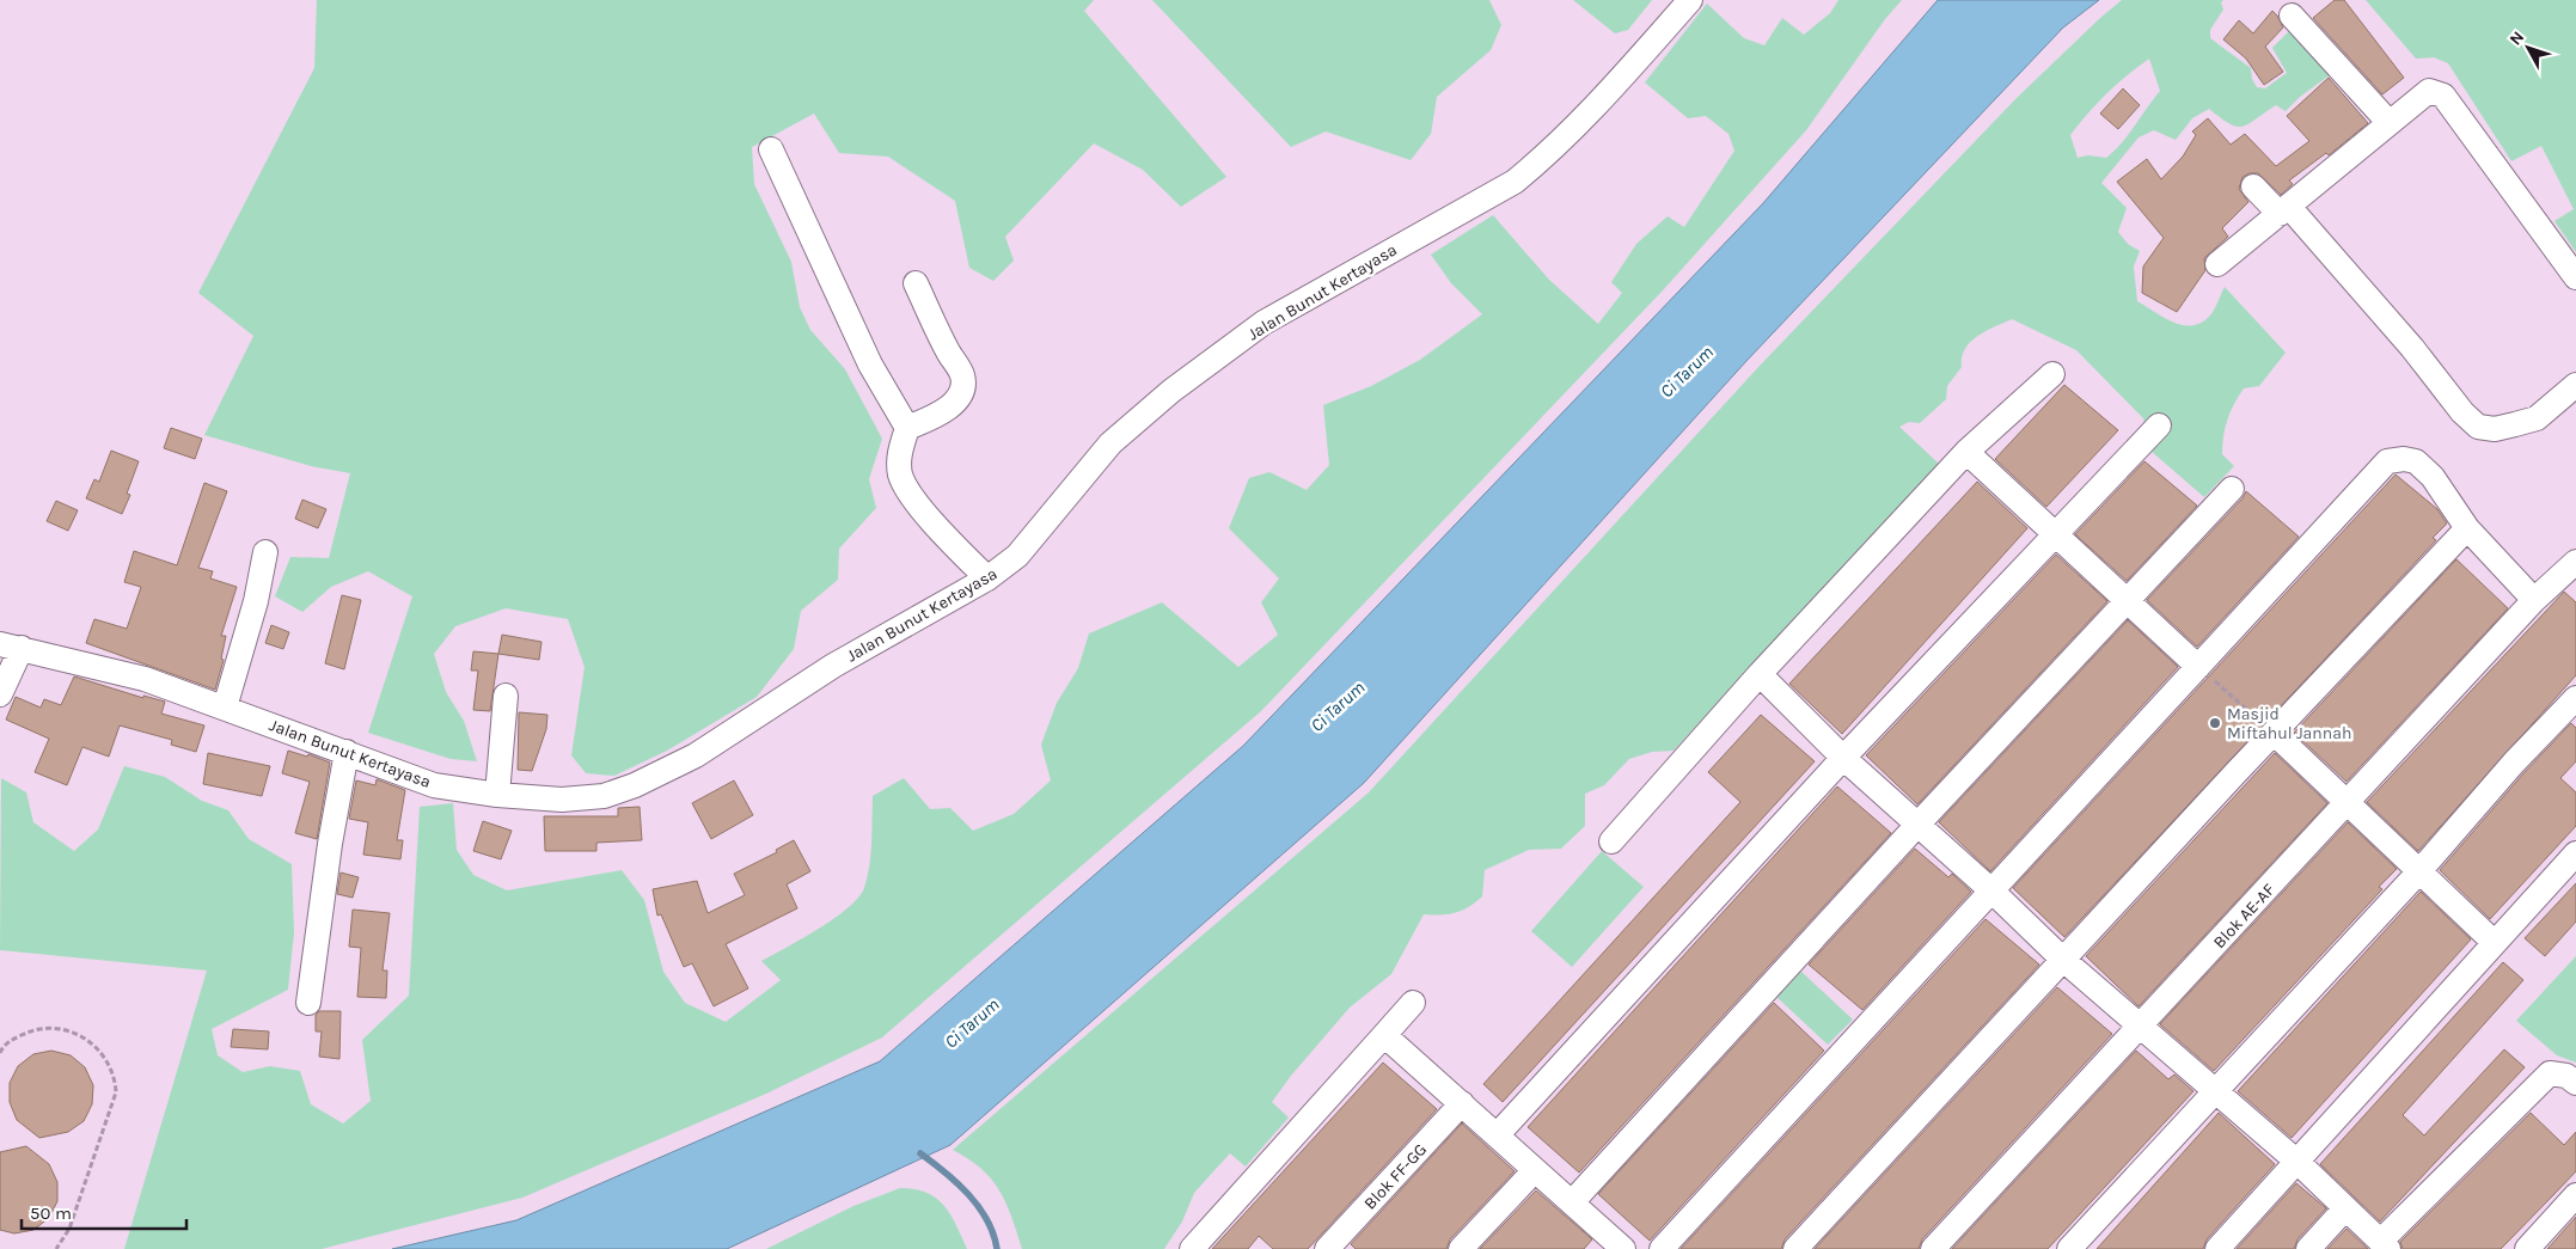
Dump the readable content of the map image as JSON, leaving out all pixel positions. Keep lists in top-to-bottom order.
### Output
{
  "streets": {
    "street": ["Jalan Bunut Kertayasa", "Blok AE-AF", "Blok FF-GG"]
  },
  "water": ["Ci Tarum"],
  "places": ["Masjid Miftahul Jannah"],
  "scale_bar": "50 m",
  "north": "top left"
}
